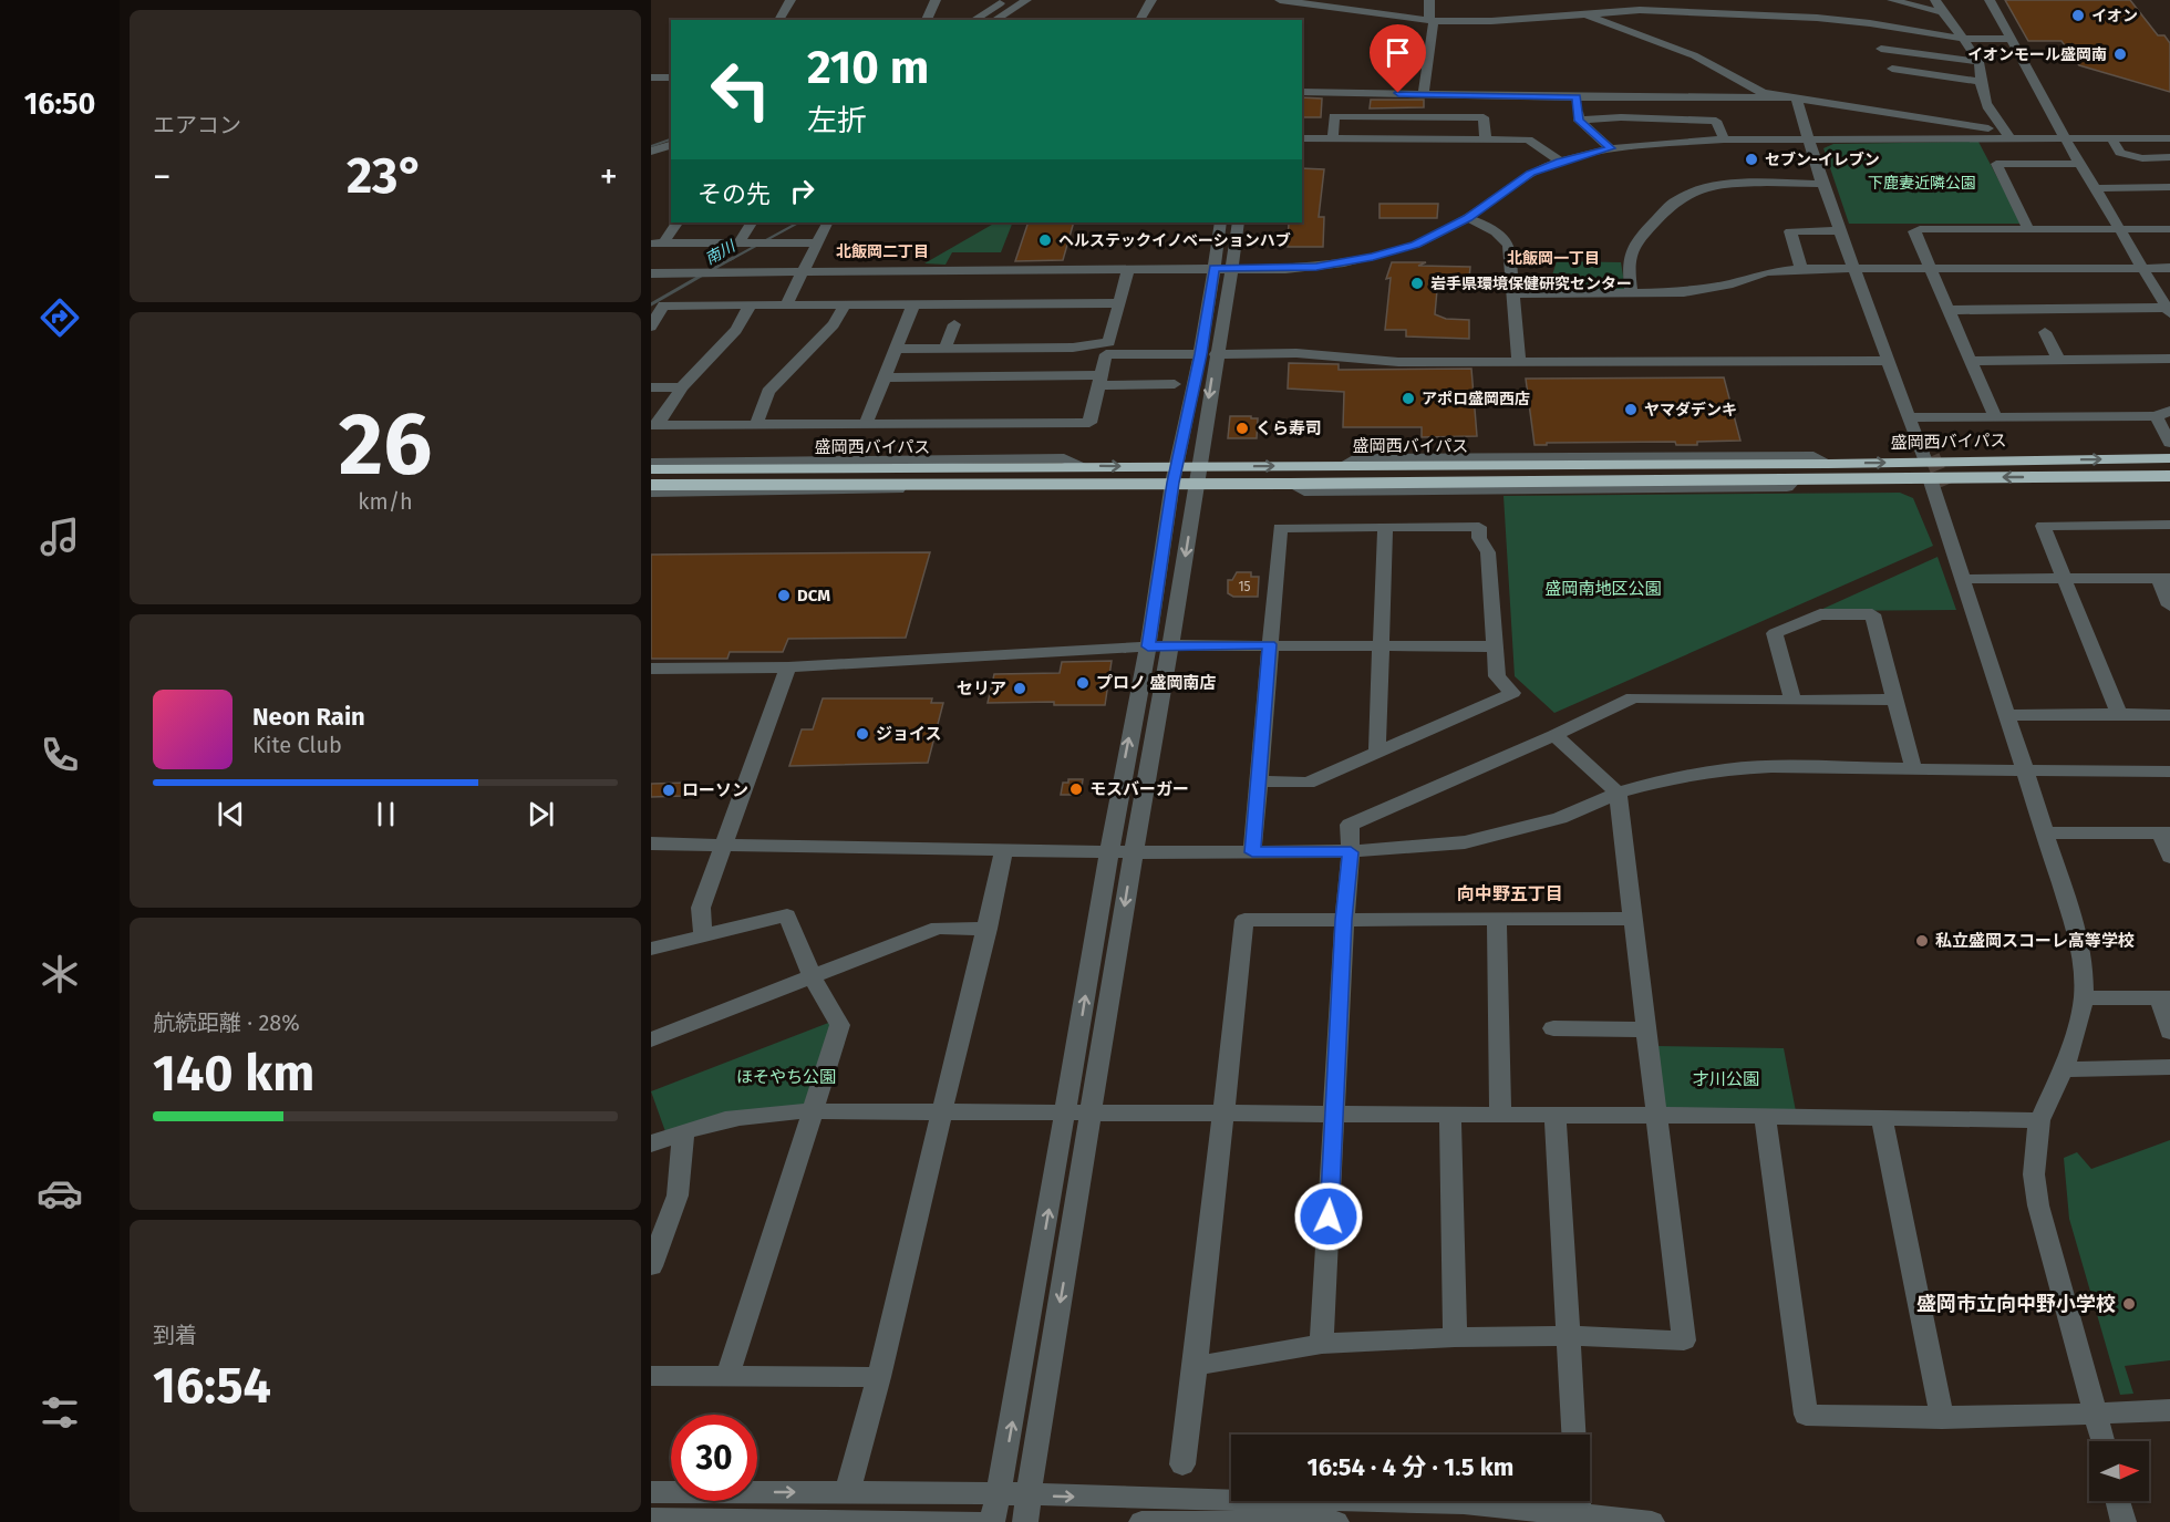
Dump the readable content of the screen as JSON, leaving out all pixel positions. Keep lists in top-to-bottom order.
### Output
{
  "streets": {
    "highway": ["盛岡西バイパス"]
  },
  "districts": ["北飯岡二丁目", "北飯岡一丁目", "向中野五丁目"],
  "water": ["南川"],
  "parks": [
    "下鹿妻近隣公園",
    "盛岡南地区公園",
    "ほそやち公園",
    "才川公園"
  ],
  "places": [
    "イオン",
    "イオンモール盛岡南",
    "セブン-イレブン",
    "ヘルステックイノベーションハブ",
    "岩手県環境保健研究センター",
    "アポロ盛岡西店",
    "ヤマダデンキ",
    "くら寿司",
    "DCM",
    "プロノ 盛岡南店",
    "セリア",
    "ジョイス",
    "モスバーガー",
    "ローソン",
    "私立盛岡スコーレ高等学校",
    "盛岡市立向中野小学校"
  ],
  "house_numbers": ["15"],
  "north": "right",
  "page": {
    "tabs": "16:50",
    "tile": [
      "エアコン",
      ["26", "km/h"],
      ["航続距離 · 28%", "140 km"],
      ["到着", "16:54"]
    ],
    "turn": ["210 m", "左折"],
    "heat": ["−", "23°", "+"],
    "then": "その先",
    "song": ["Neon Rain", "Kite Club"],
    "limit": "30",
    "trip": "16:54 · 4 分 · 1.5 km"
  }
}
